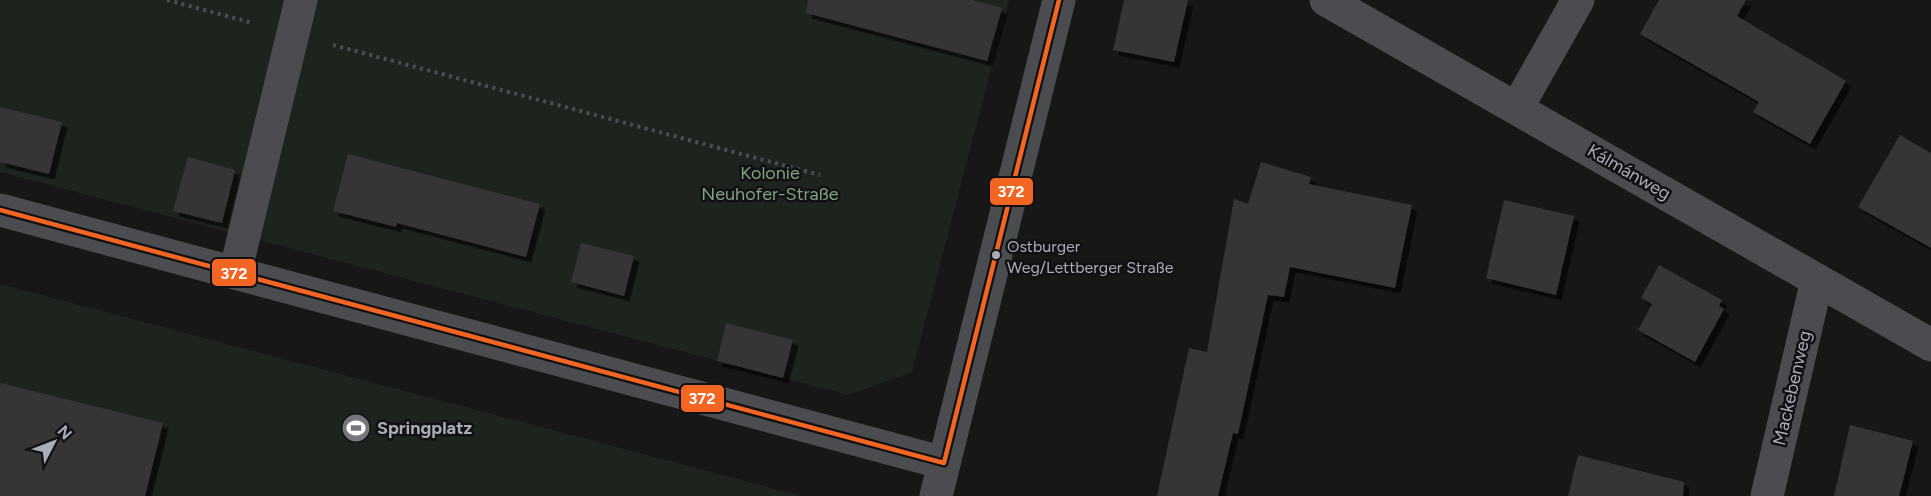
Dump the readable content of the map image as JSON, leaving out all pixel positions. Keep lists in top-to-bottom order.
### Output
{
  "streets": {
    "street": ["Kálmánweg", "Mackebenweg"]
  },
  "crossings": [
    ["Kálmánweg", "Mackebenweg"]
  ],
  "parks": ["Kolonie Neuhofer-Straße"],
  "places": {
    "other": ["Ostburger Weg/Lettberger Straße"],
    "sports": ["Springplatz"]
  },
  "lines": ["transit line 372"],
  "north": "top right"
}
